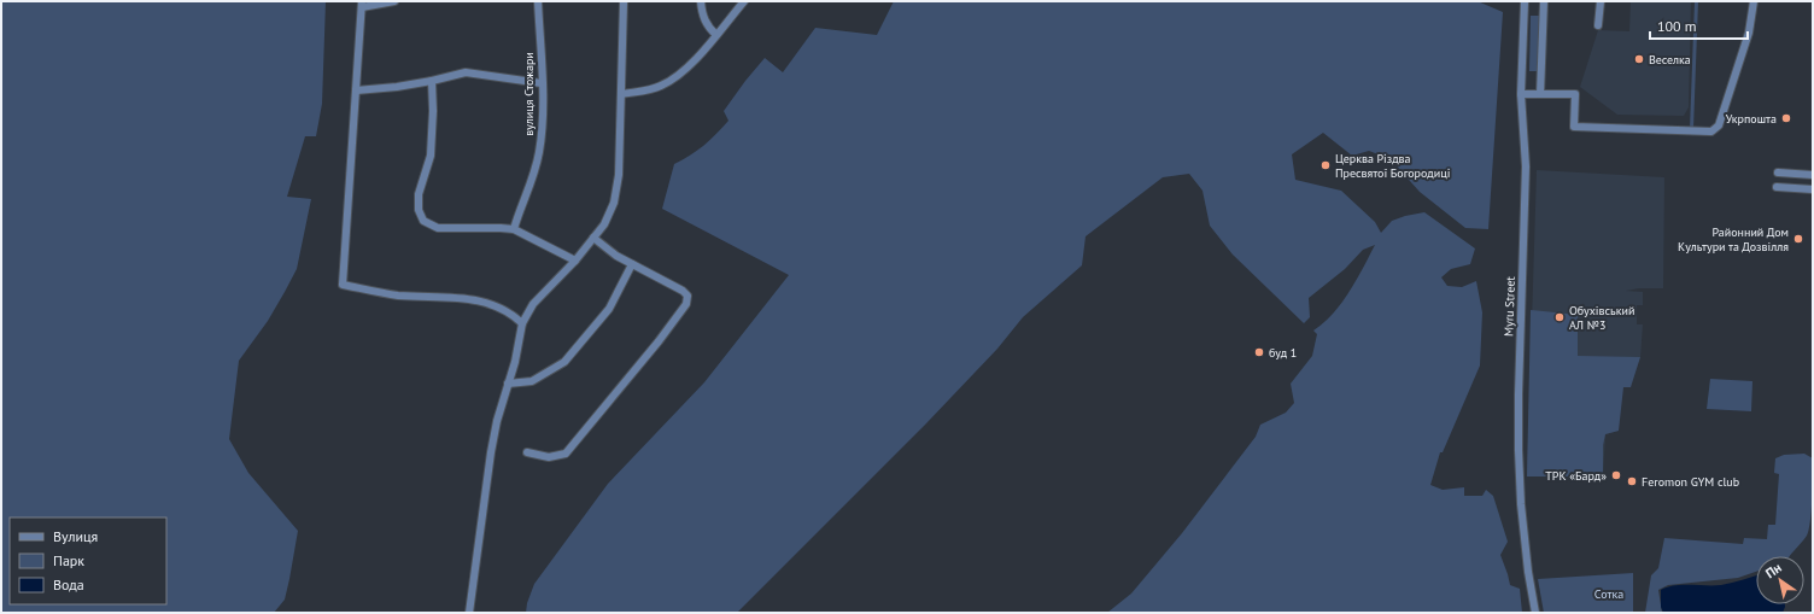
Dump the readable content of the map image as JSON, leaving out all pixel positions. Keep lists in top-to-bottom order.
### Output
{
  "streets": {
    "street": ["вулиця Стожари", "Myru Street"]
  },
  "parks": ["Сотка"],
  "places": [
    "Веселка",
    "Укрпошта",
    "Церква Різдва Пресвятої Богородиці",
    "Районний Дом Культури та Дозвілля",
    "Обухівський АЛ №3",
    "буд 1",
    "ТРК «Бард»",
    "Feromon GYM club"
  ],
  "legend": ["Вулиця", "Парк", "Вода"],
  "scale_bar": "100 m",
  "north": "top left"
}
